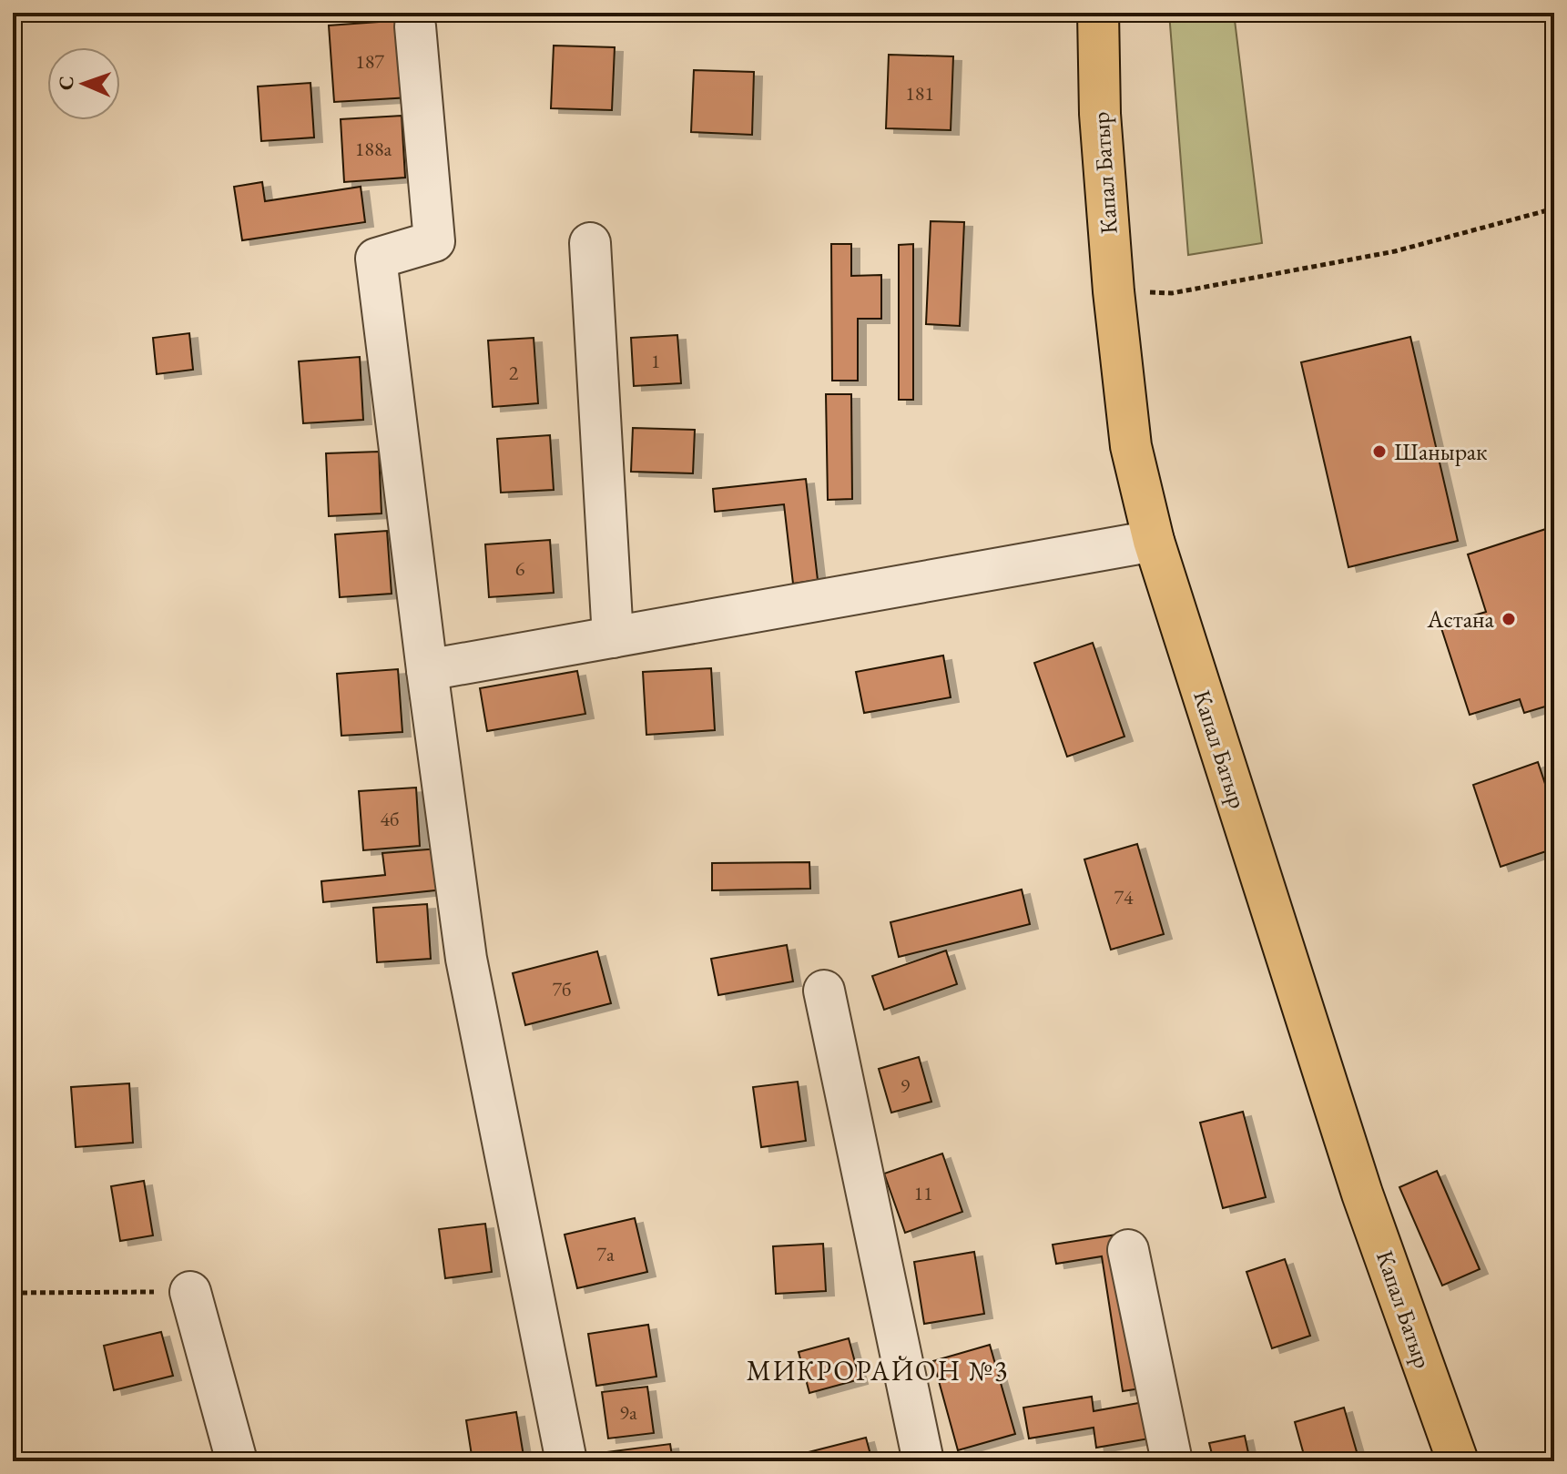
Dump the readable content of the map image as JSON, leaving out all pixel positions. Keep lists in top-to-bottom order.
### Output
{
  "streets": {
    "main road": ["Капал Батыр"]
  },
  "districts": ["МИКРОРАЙОН №3"],
  "places": ["Шанырак", "Астана"],
  "house_numbers": [
    "187",
    "181",
    "188а",
    "1",
    "2",
    "6",
    "4б",
    "74",
    "7б",
    "9",
    "11",
    "7а",
    "9а"
  ],
  "north": "left"
}
